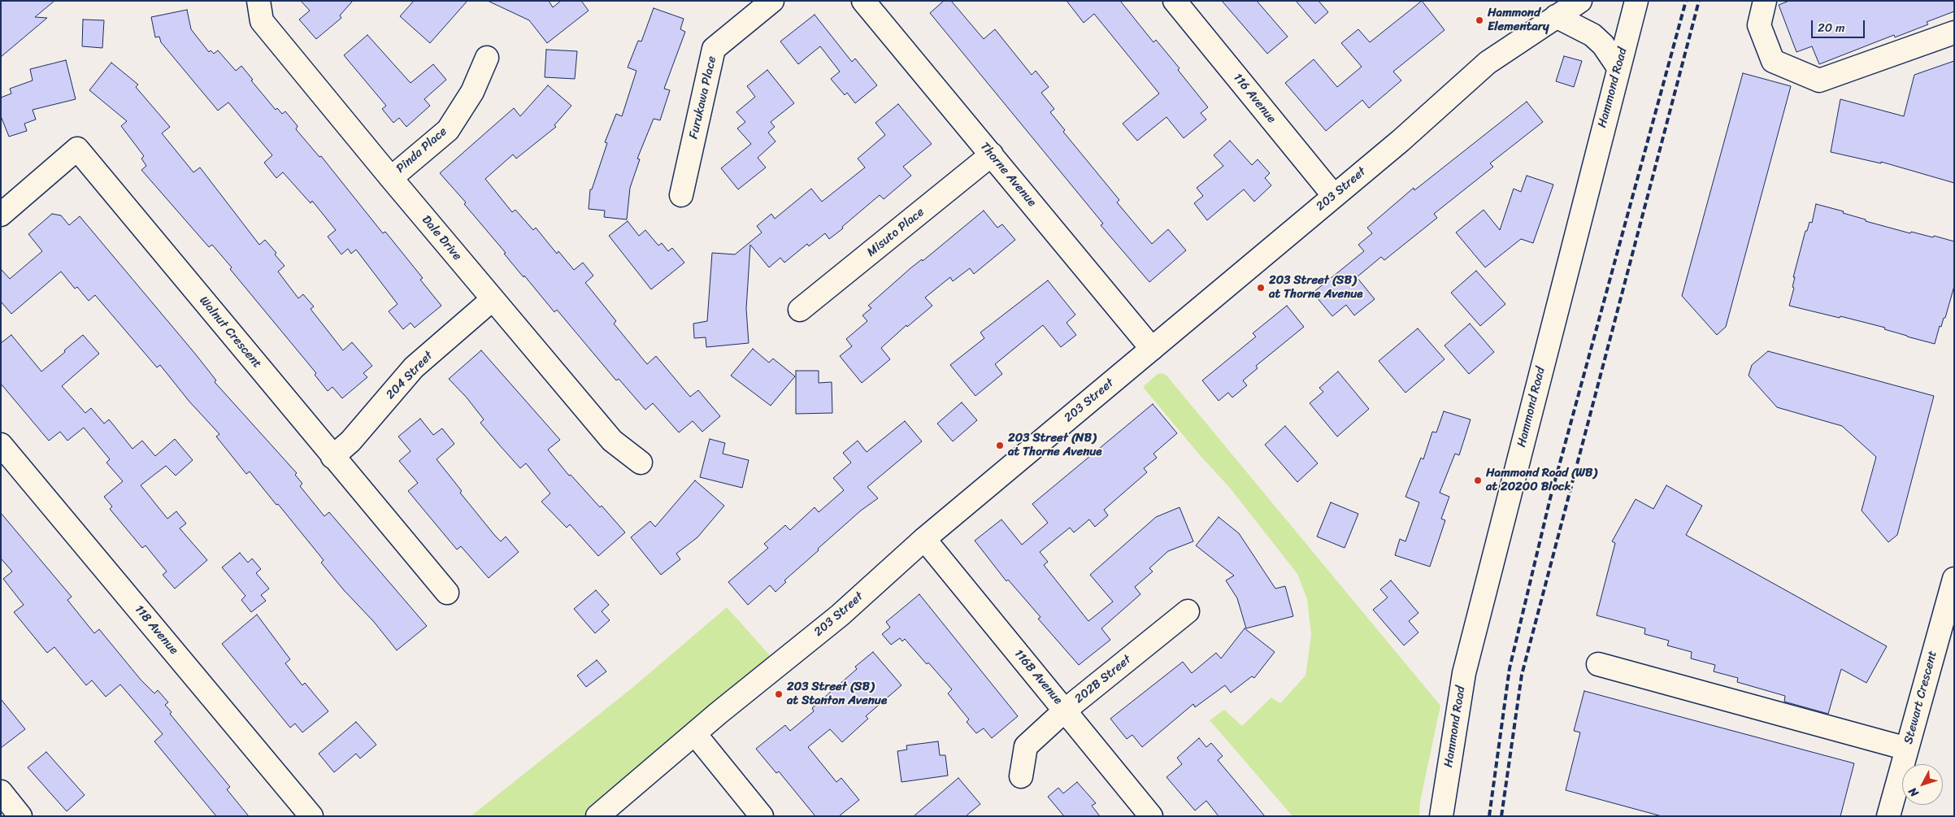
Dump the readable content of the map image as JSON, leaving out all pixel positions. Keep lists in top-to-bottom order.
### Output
{
  "streets": {
    "street": [
      "Hammond Road",
      "Furukawa Place",
      "116 Avenue",
      "Pinda Place",
      "Thorne Avenue",
      "203 Street",
      "Misuto Place",
      "Dale Drive",
      "Walnut Crescent",
      "204 Street",
      "118 Avenue",
      "116B Avenue",
      "202B Street",
      "Stewart Crescent"
    ]
  },
  "crossings": [
    ["116 Avenue", "203 Street"],
    ["Pinda Place", "Dale Drive"],
    ["Thorne Avenue", "203 Street"],
    ["Thorne Avenue", "Misuto Place"],
    ["203 Street", "116B Avenue"],
    ["Dale Drive", "204 Street"],
    ["Walnut Crescent", "204 Street"],
    ["116B Avenue", "202B Street"]
  ],
  "places": [
    "Hammond Elementary",
    "203 Street (SB) at Thorne Avenue",
    "203 Street (NB) at Thorne Avenue",
    "Hammond Road (WB) at 20200 Block",
    "203 Street (SB) at Stanton Avenue"
  ],
  "scale_bar": "20 m",
  "north": "bottom left"
}
